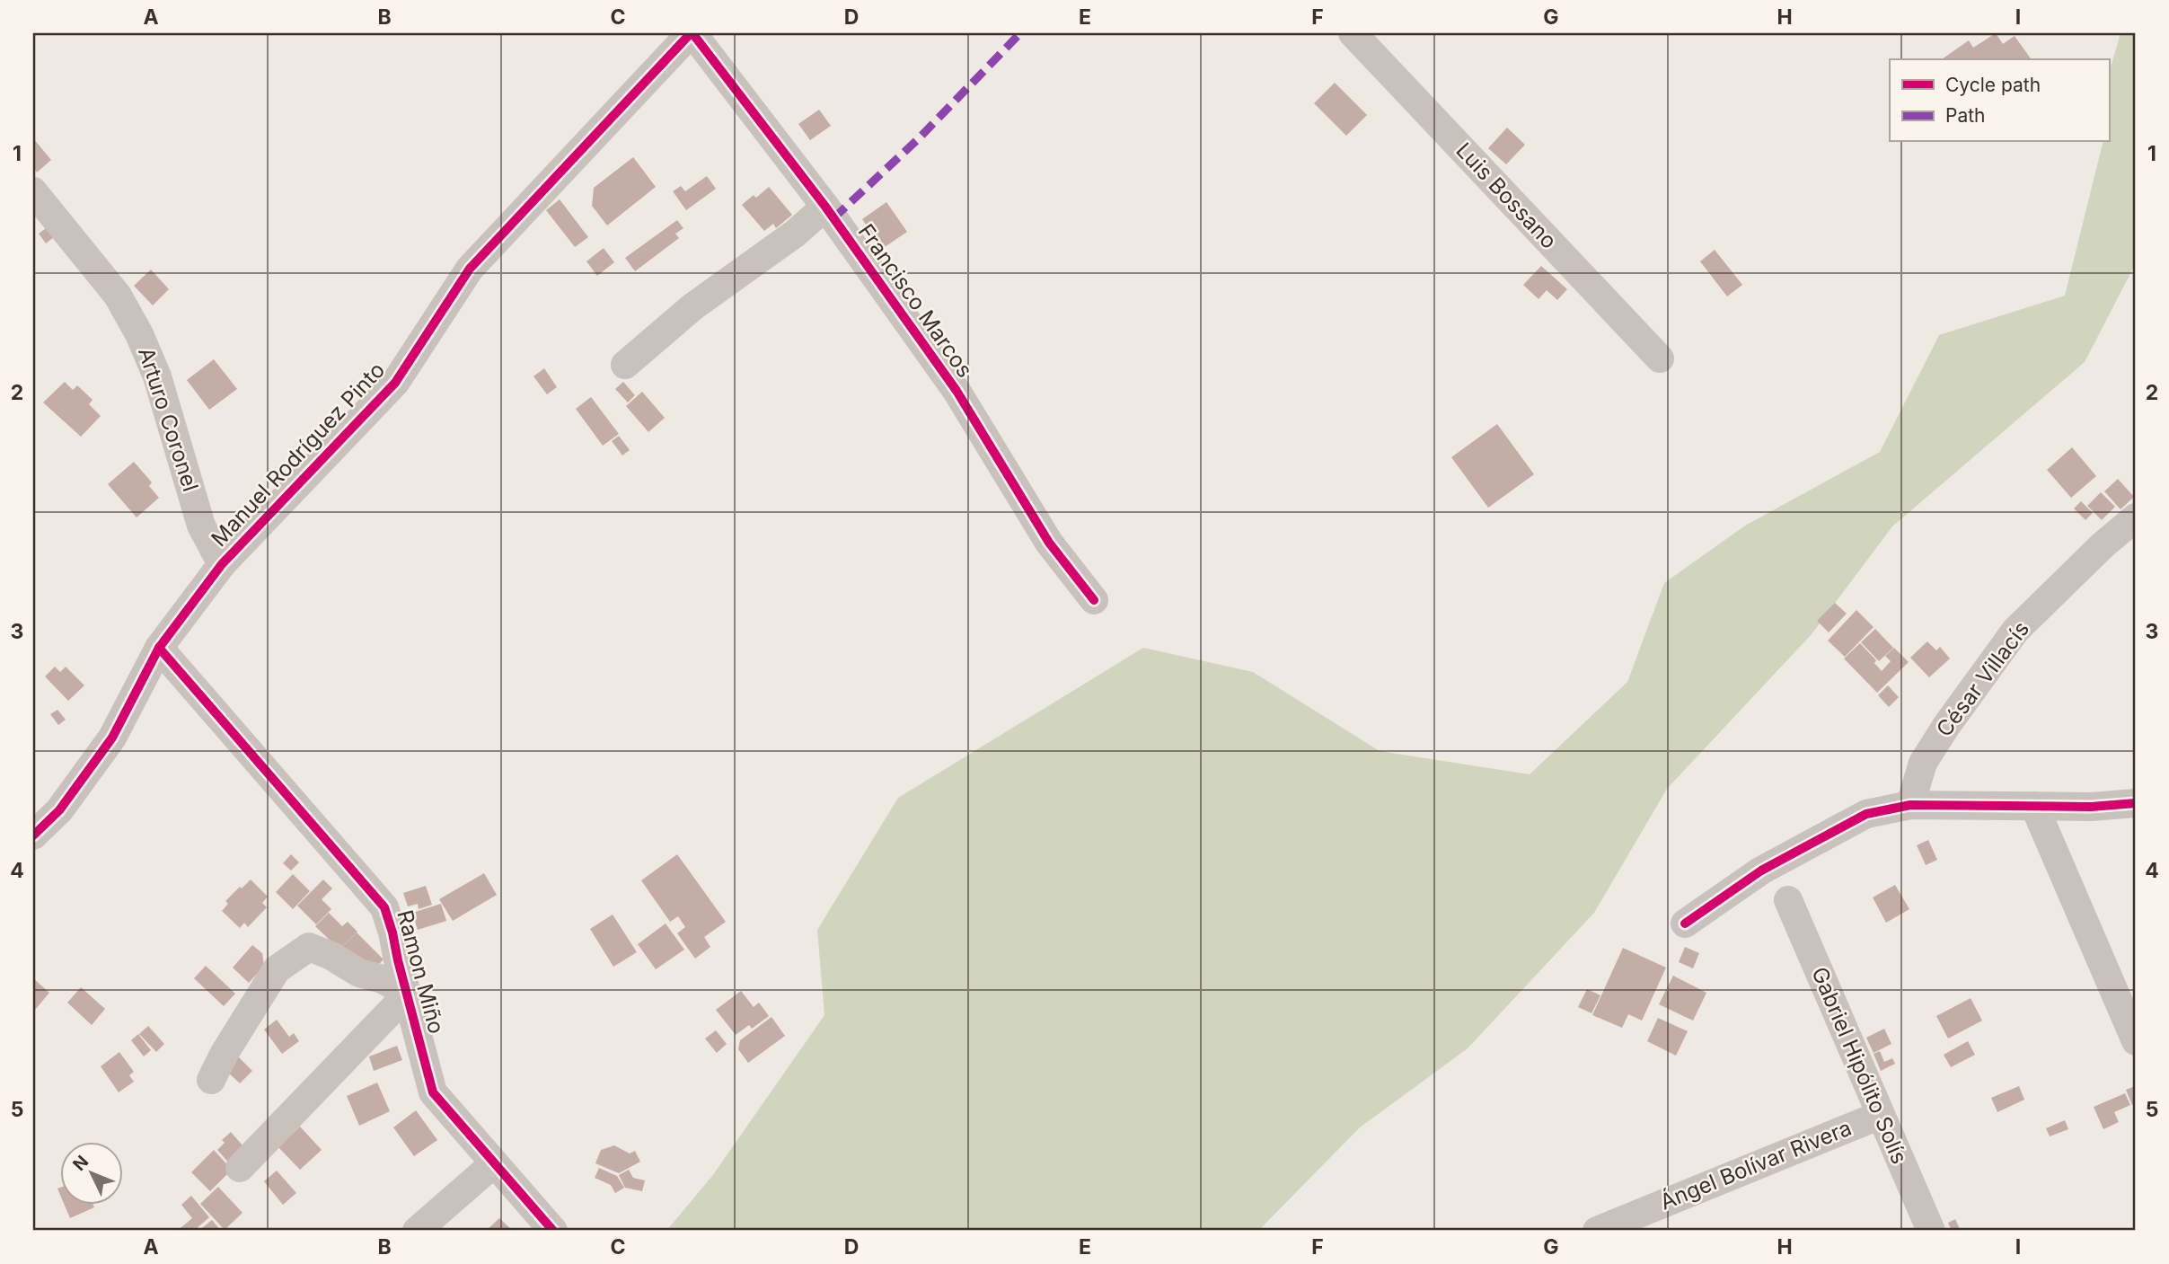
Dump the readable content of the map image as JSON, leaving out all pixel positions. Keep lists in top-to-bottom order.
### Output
{
  "streets": {
    "street": [
      "Luis Bossano",
      "Francisco Marcos",
      "Arturo Coronel",
      "Manuel Rodríguez Pinto",
      "César Villacís",
      "Ramon Miño",
      "Gabriel Hipólito Solís",
      "Ángel Bolívar Rivera"
    ]
  },
  "crossings": [
    ["Francisco Marcos", "Manuel Rodríguez Pinto"],
    ["Arturo Coronel", "Manuel Rodríguez Pinto"],
    ["Manuel Rodríguez Pinto", "Ramon Miño"],
    ["Gabriel Hipólito Solís", "Ángel Bolívar Rivera"]
  ],
  "legend": ["Cycle path", "Path"],
  "north": "top left",
  "grid": {
    "columns": [
      "A",
      "B",
      "C",
      "D",
      "E",
      "F",
      "G",
      "H",
      "I"
    ],
    "rows": [
      "1",
      "2",
      "3",
      "4",
      "5"
    ]
  }
}
